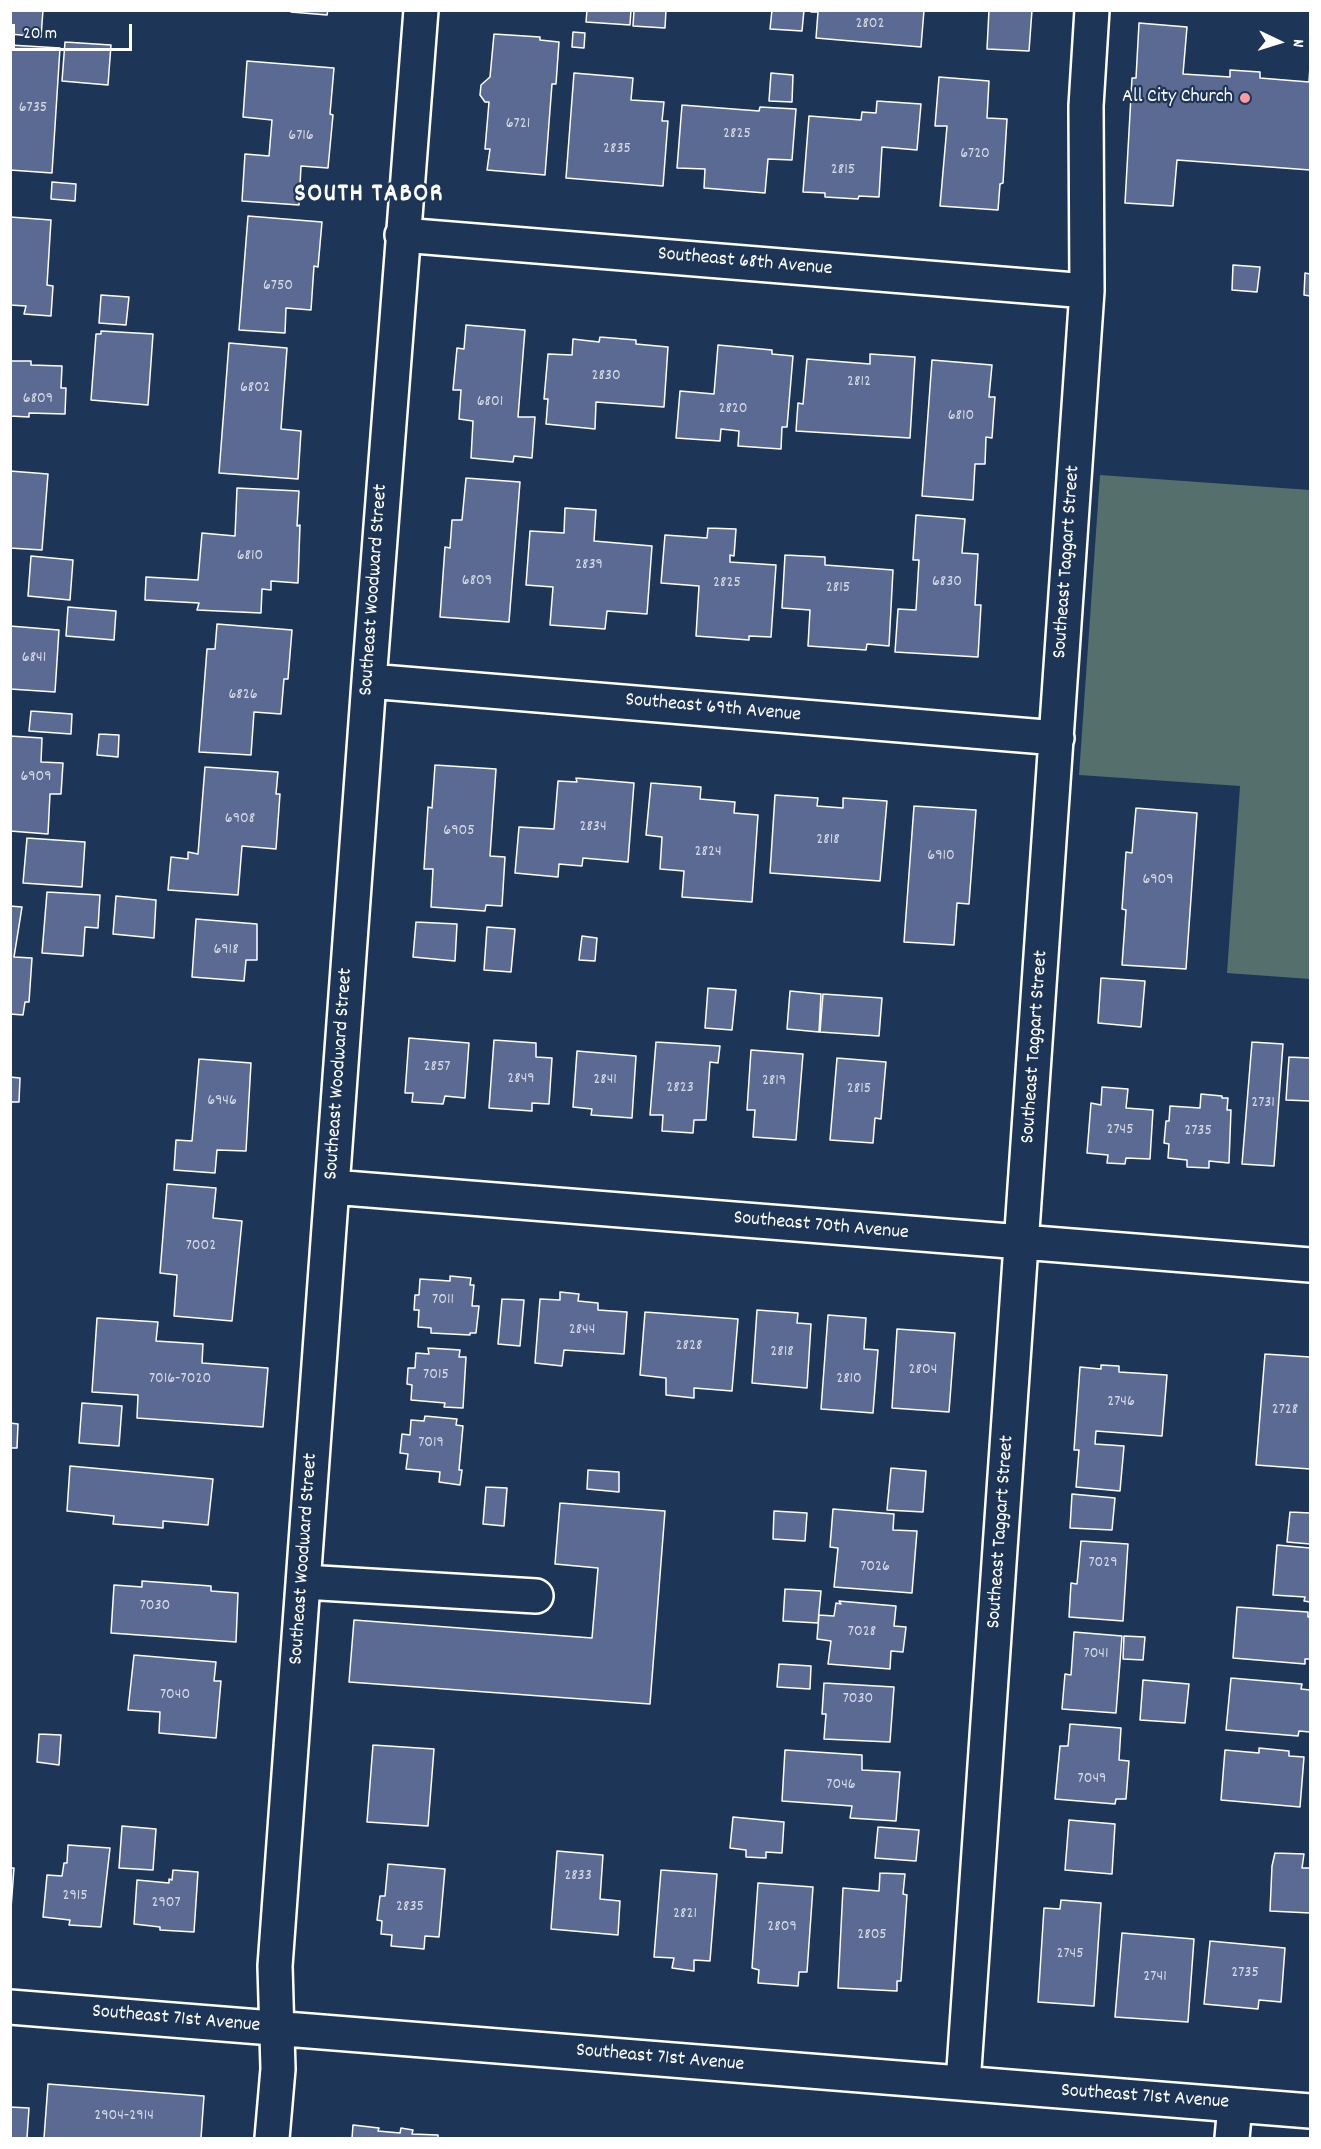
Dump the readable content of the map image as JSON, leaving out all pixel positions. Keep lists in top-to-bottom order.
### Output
{
  "streets": {
    "street": [
      "Southeast 68th Avenue",
      "Southeast Taggart Street",
      "Southeast Woodward Street",
      "Southeast 69th Avenue",
      "Southeast 70th Avenue",
      "Southeast 71st Avenue"
    ]
  },
  "crossings": [
    ["Southeast 68th Avenue", "Southeast Taggart Street"],
    ["Southeast 68th Avenue", "Southeast Woodward Street"],
    ["Southeast Taggart Street", "Southeast 69th Avenue"],
    ["Southeast Taggart Street", "Southeast 70th Avenue"],
    ["Southeast Taggart Street", "Southeast 71st Avenue"],
    ["Southeast Woodward Street", "Southeast 69th Avenue"],
    ["Southeast Woodward Street", "Southeast 70th Avenue"],
    ["Southeast Woodward Street", "Southeast 71st Avenue"]
  ],
  "districts": ["SOUTH TABOR"],
  "places": ["All City Church"],
  "house_numbers": [
    "2802",
    "6735",
    "6721",
    "2825",
    "6716",
    "2835",
    "6720",
    "2815",
    "6750",
    "2830",
    "2812",
    "6802",
    "6809",
    "6801",
    "2820",
    "6810",
    "6810",
    "2839",
    "6809",
    "6830",
    "2825",
    "2815",
    "6841",
    "6826",
    "6909",
    "6908",
    "2834",
    "6905",
    "2818",
    "2824",
    "6910",
    "6909",
    "6918",
    "2857",
    "2849",
    "2841",
    "2819",
    "2823",
    "2815",
    "6946",
    "2731",
    "2745",
    "2735",
    "7002",
    "7011",
    "2844",
    "2828",
    "2818",
    "2804",
    "7015",
    "7016-7020",
    "2810",
    "2746",
    "2728",
    "7019",
    "7029",
    "7026",
    "7030",
    "7028",
    "7041",
    "7040",
    "7030",
    "7049",
    "7046",
    "2833",
    "2915",
    "2907",
    "2835",
    "2821",
    "2809",
    "2805",
    "2745",
    "2735",
    "2741",
    "2904-2914"
  ],
  "scale_bar": "20 m",
  "north": "right"
}
